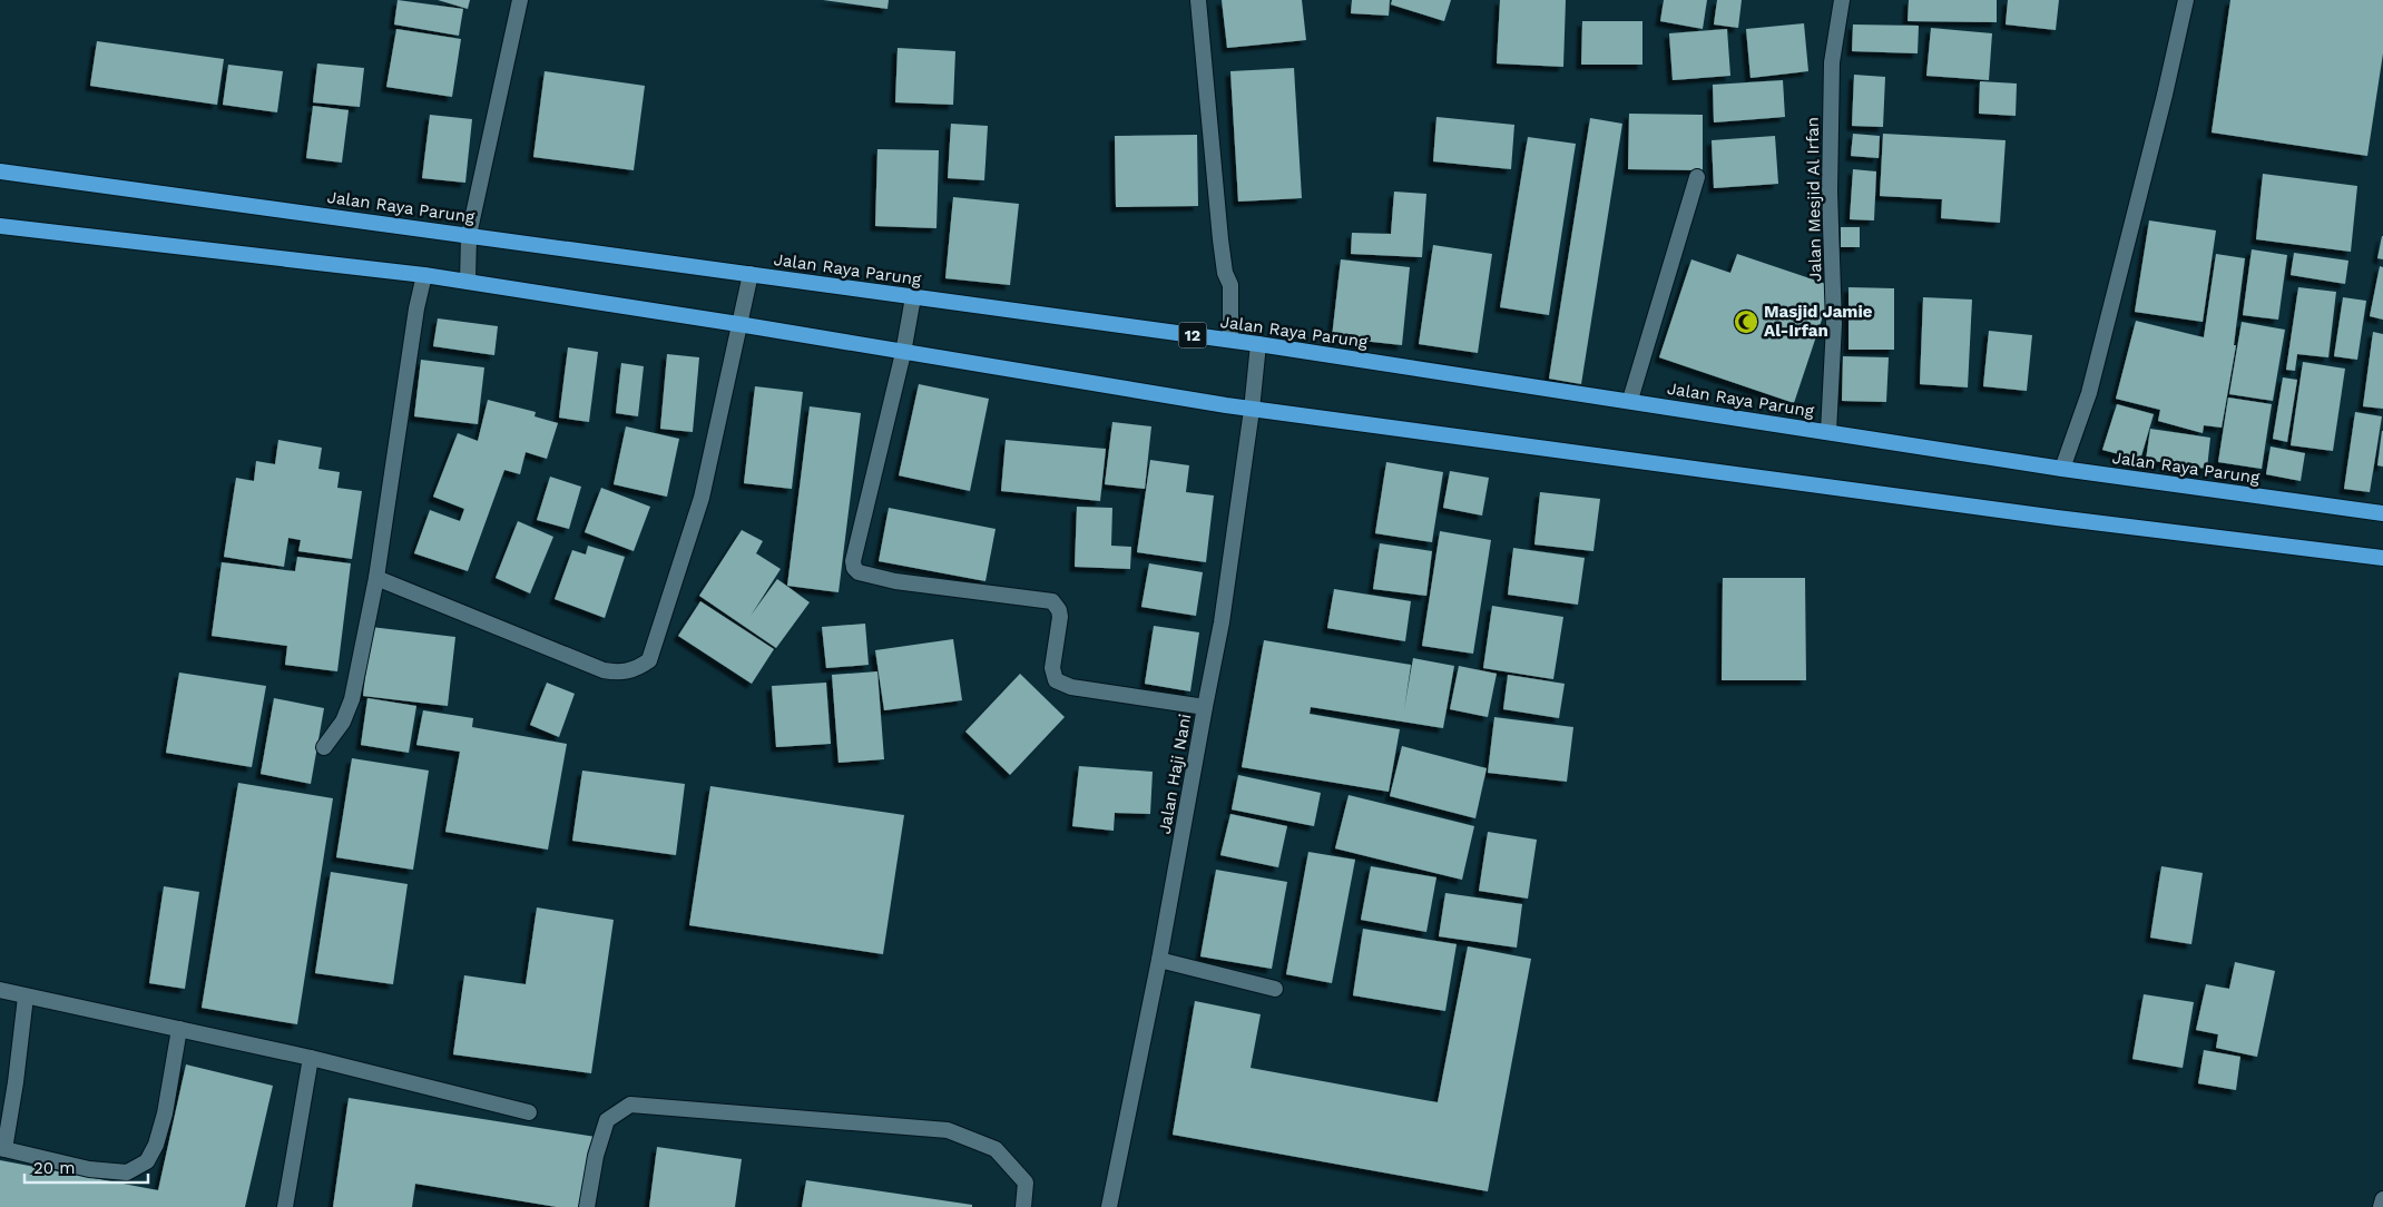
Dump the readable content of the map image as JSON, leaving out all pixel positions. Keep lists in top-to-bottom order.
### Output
{
  "streets": {
    "highway": ["Jalan Raya Parung", "12"],
    "street": ["Jalan Mesjid Al Irfan", "Jalan Haji Nani"]
  },
  "crossings": [
    ["Jalan Mesjid Al Irfan", "Jalan Raya Parung"],
    ["Jalan Raya Parung", "Jalan Haji Nani"]
  ],
  "places": {
    "mosque": ["Masjid Jamie Al-Irfan"]
  },
  "scale_bar": "20 m"
}
